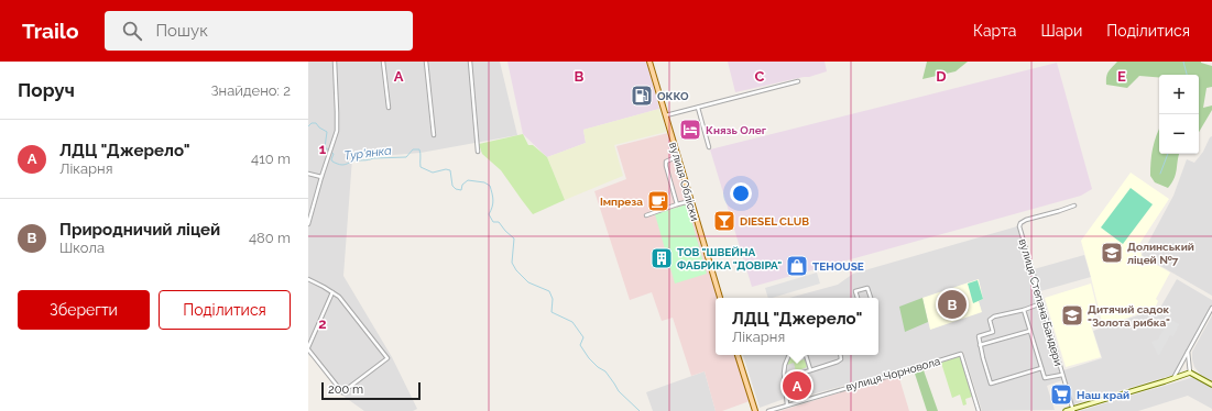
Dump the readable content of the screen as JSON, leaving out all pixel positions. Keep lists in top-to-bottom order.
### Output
{
  "streets": {
    "main road": ["вулиця Обліски"],
    "street": ["вулиця Степана Бандери", "вулиця Чорновола"]
  },
  "water": ["Тур'янка"],
  "places": {
    "fuel station": ["ОККО"],
    "hotel": ["Князь Олег"],
    "cafe": ["Імпреза"],
    "bar": ["DIESEL CLUB"],
    "school or university": ["Долинський ліцей №7", "Дитячий садок \"Золота рибка\""],
    "building": ["ТОВ \"ШВЕЙНА ФАБРИКА \"ДОВІРА\""],
    "shop": ["TEHOUSE"],
    "supermarket": ["Наш край"]
  },
  "scale_bar": "200 m",
  "page": {
    "header": "Trailo",
    "search": "Пошук",
    "nav": ["Карта", "Шари", "Поділитися"],
    "heading": ["Поруч", "Знайдено: 2"],
    "map_buttons": ["+", "−"],
    "list": [
      {
        "mark": "A",
        "name": "ЛДЦ \"Джерело\"",
        "note": "Лікарня",
        "value": "410 m"
      },
      {
        "mark": "B",
        "name": "Природничий ліцей",
        "note": "Школа",
        "value": "480 m"
      }
    ],
    "buttons": ["Зберегти", "Поділитися"],
    "pins": ["B", "A"],
    "popup": ["ЛДЦ \"Джерело\"", "Лікарня"],
    "scale": "200 m"
  },
  "grid": {
    "columns": [
      "A",
      "B",
      "C",
      "D",
      "E"
    ],
    "rows": ["1", "2"]
  }
}
